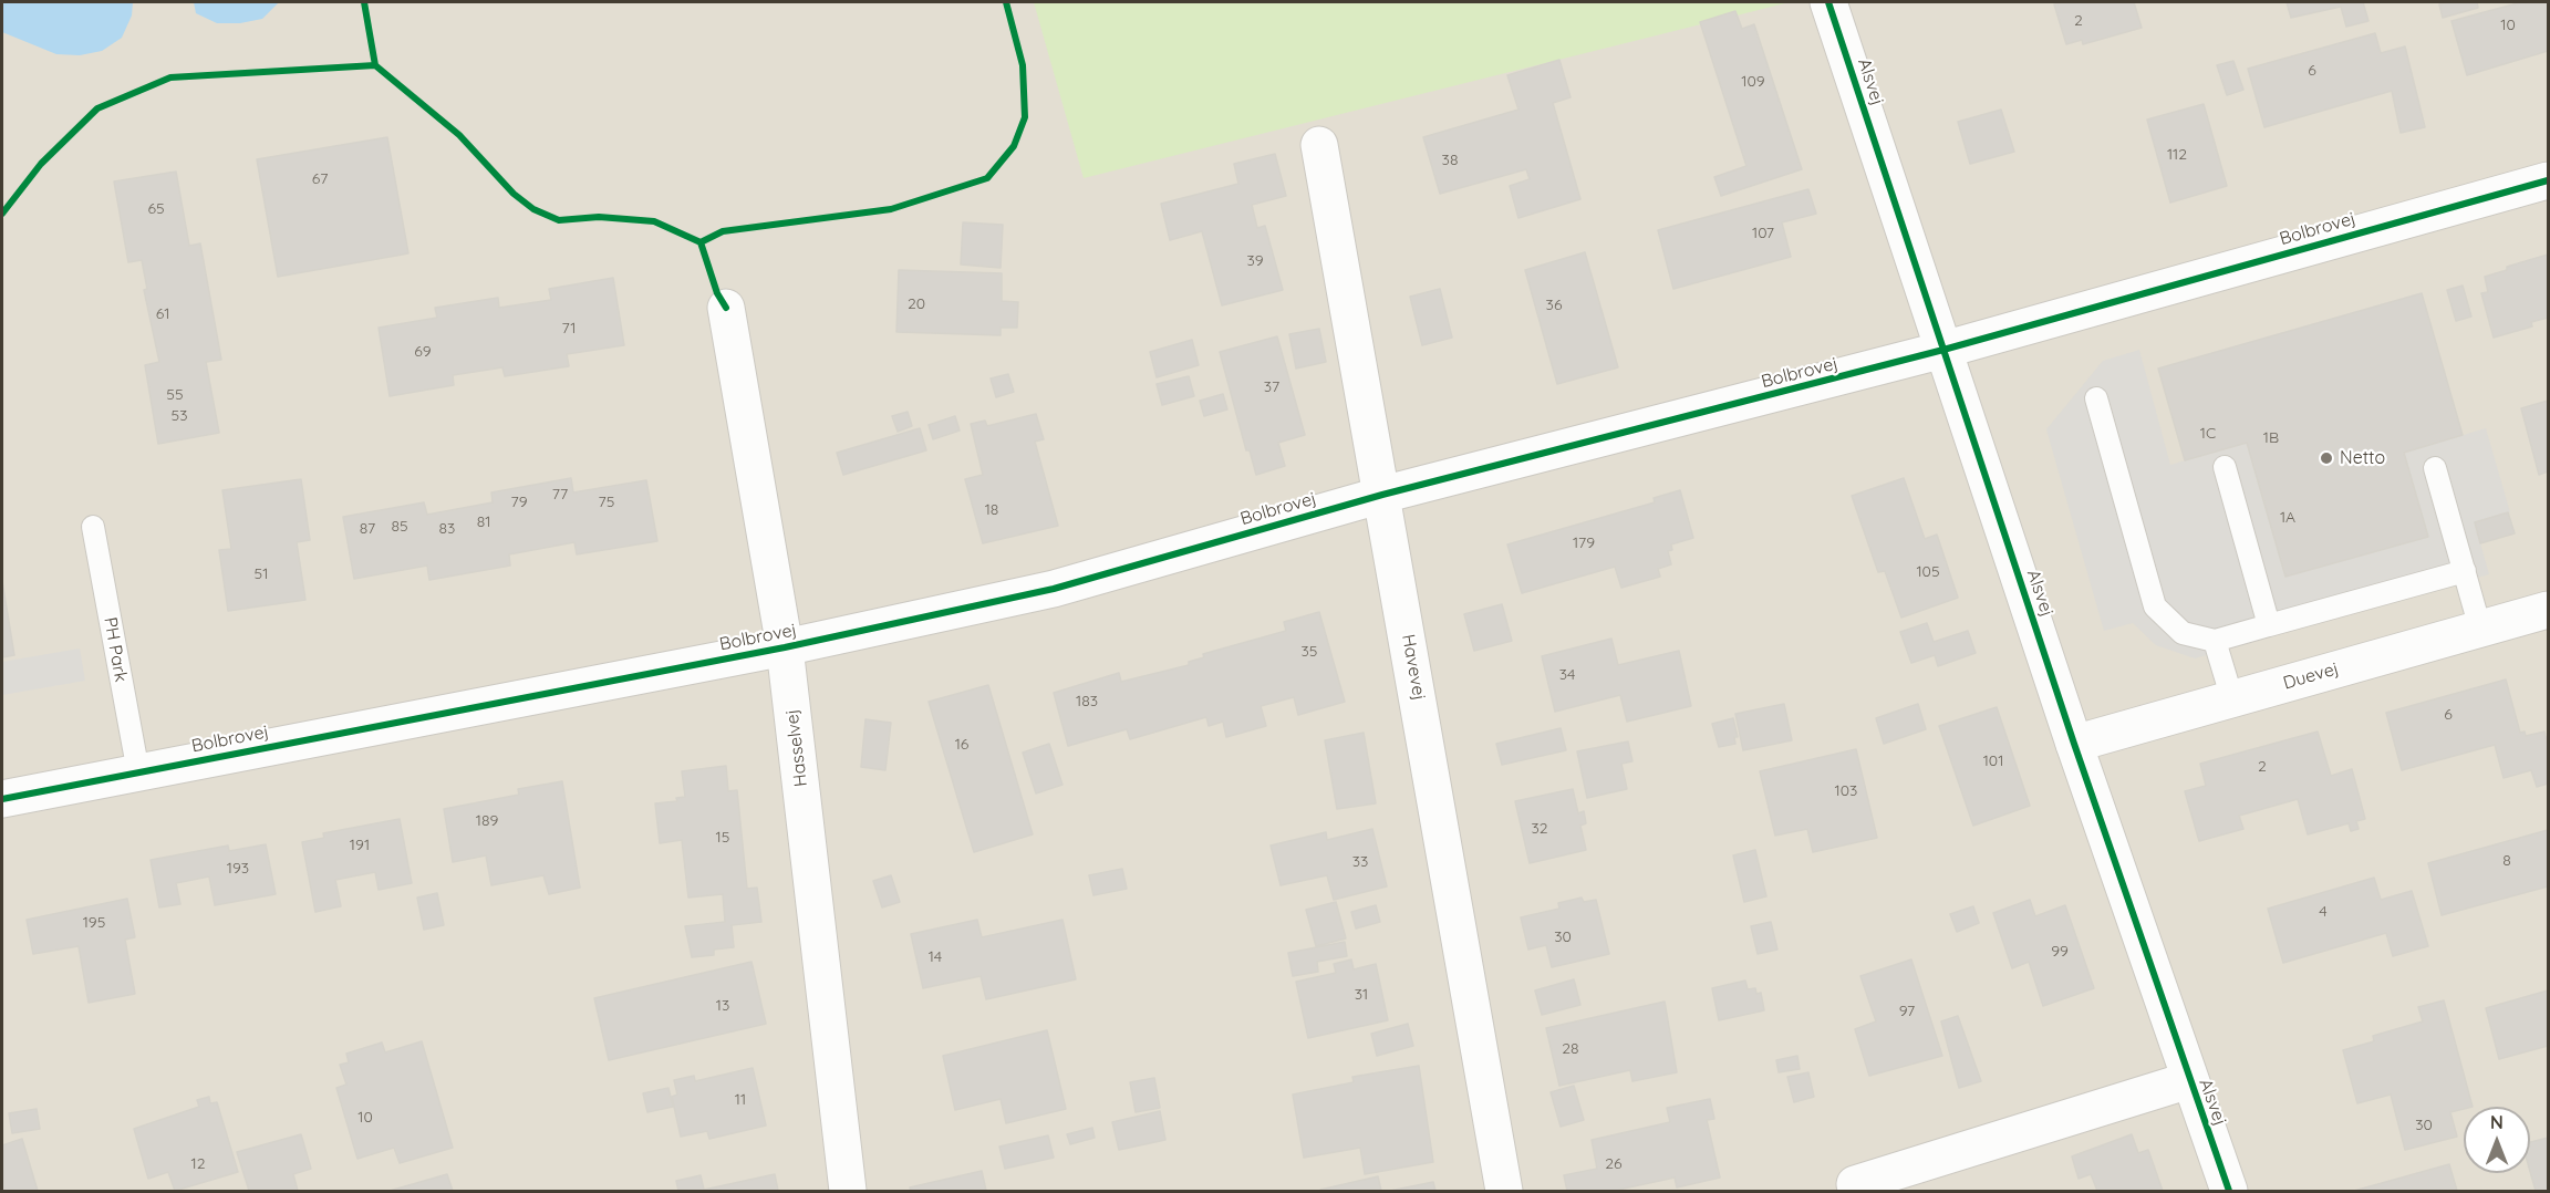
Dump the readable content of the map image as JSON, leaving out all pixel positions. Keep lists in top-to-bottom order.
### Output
{
  "streets": {
    "street": [
      "Alsvej",
      "Bolbrovej",
      "Havevej",
      "Duevej",
      "Hasselvej"
    ],
    "lane": ["PH Park"]
  },
  "crossings": [
    ["Alsvej", "Bolbrovej"],
    ["Alsvej", "Duevej"],
    ["Bolbrovej", "PH Park"],
    ["Bolbrovej", "Havevej"],
    ["Bolbrovej", "Hasselvej"]
  ],
  "places": ["Netto"],
  "house_numbers": [
    "2",
    "10",
    "6",
    "109",
    "112",
    "38",
    "67",
    "65",
    "107",
    "39",
    "20",
    "36",
    "61",
    "71",
    "69",
    "37",
    "55",
    "53",
    "1C",
    "1B",
    "77",
    "79",
    "75",
    "18",
    "1A",
    "81",
    "85",
    "87",
    "83",
    "179",
    "105",
    "51",
    "35",
    "34",
    "183",
    "6",
    "16",
    "101",
    "2",
    "103",
    "189",
    "32",
    "15",
    "191",
    "8",
    "33",
    "193",
    "4",
    "195",
    "30",
    "99",
    "14",
    "31",
    "13",
    "97",
    "28",
    "11",
    "10",
    "30",
    "12",
    "26"
  ],
  "north": "top"
}
